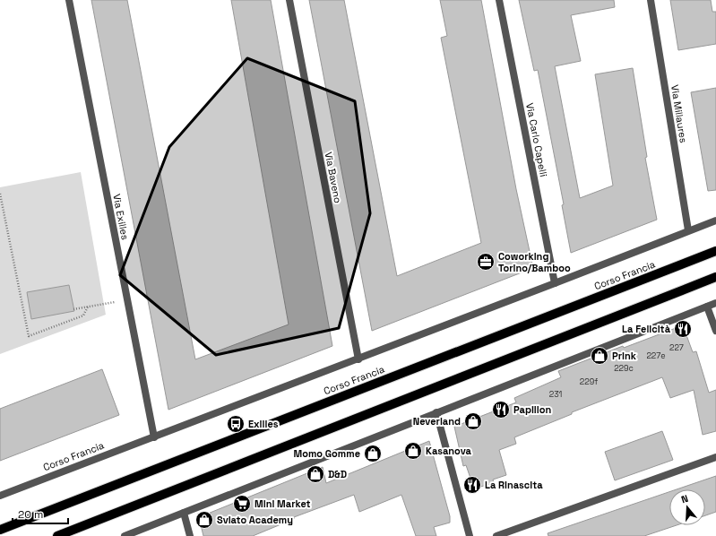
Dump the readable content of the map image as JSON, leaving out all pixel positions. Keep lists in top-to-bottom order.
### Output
{
  "streets": {
    "main road": ["Corso Francia"],
    "street": [
      "Via Millaures",
      "Via Carlo Capelli",
      "Via Baveno",
      "Via Exilles"
    ]
  },
  "crossings": [
    ["Via Millaures", "Corso Francia"],
    ["Via Carlo Capelli", "Corso Francia"],
    ["Via Baveno", "Corso Francia"],
    ["Via Exilles", "Corso Francia"]
  ],
  "places": {
    "office": ["Coworking Torino/Bamboo"],
    "restaurant": ["La Felicità", "Papillon", "La Rinascita"],
    "shop": [
      "Prink",
      "Neverland",
      "Kasanova",
      "Momo Gomme",
      "D&D",
      "Sviato Academy"
    ],
    "bus stop": ["Exilles"],
    "supermarket": ["Mini Market"]
  },
  "house_numbers": [
    "227",
    "227e",
    "229c",
    "229f",
    "231"
  ],
  "scale_bar": "20 m",
  "north": "top"
}
